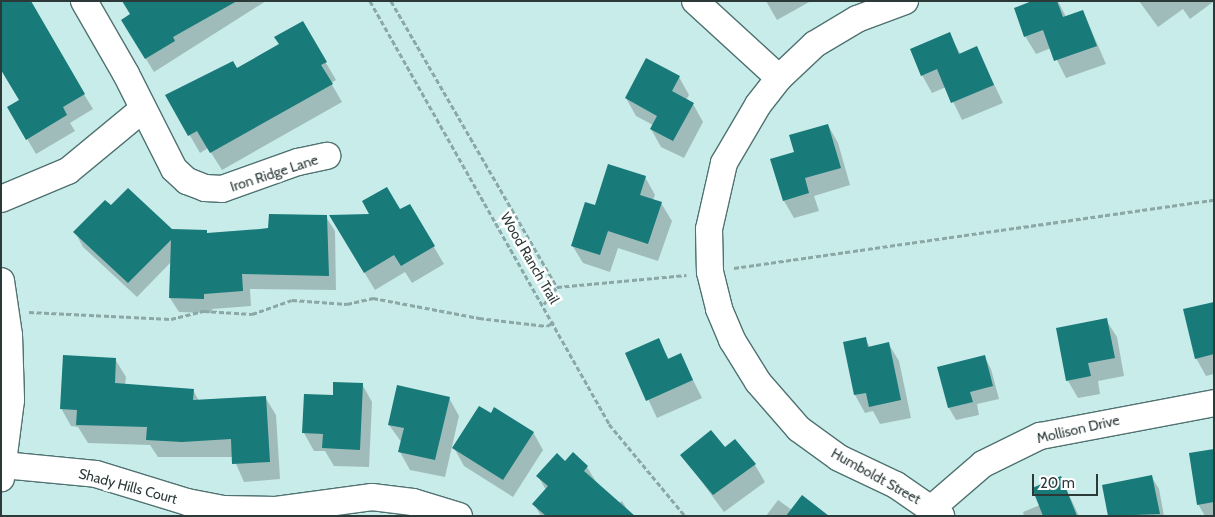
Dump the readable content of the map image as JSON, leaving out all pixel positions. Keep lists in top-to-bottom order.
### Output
{
  "streets": {
    "street": [
      "Iron Ridge Lane",
      "Mollison Drive",
      "Humboldt Street",
      "Shady Hills Court"
    ],
    "path": ["Wood Ranch Trail"]
  },
  "crossings": [
    ["Mollison Drive", "Humboldt Street"]
  ],
  "scale_bar": "20 m"
}
